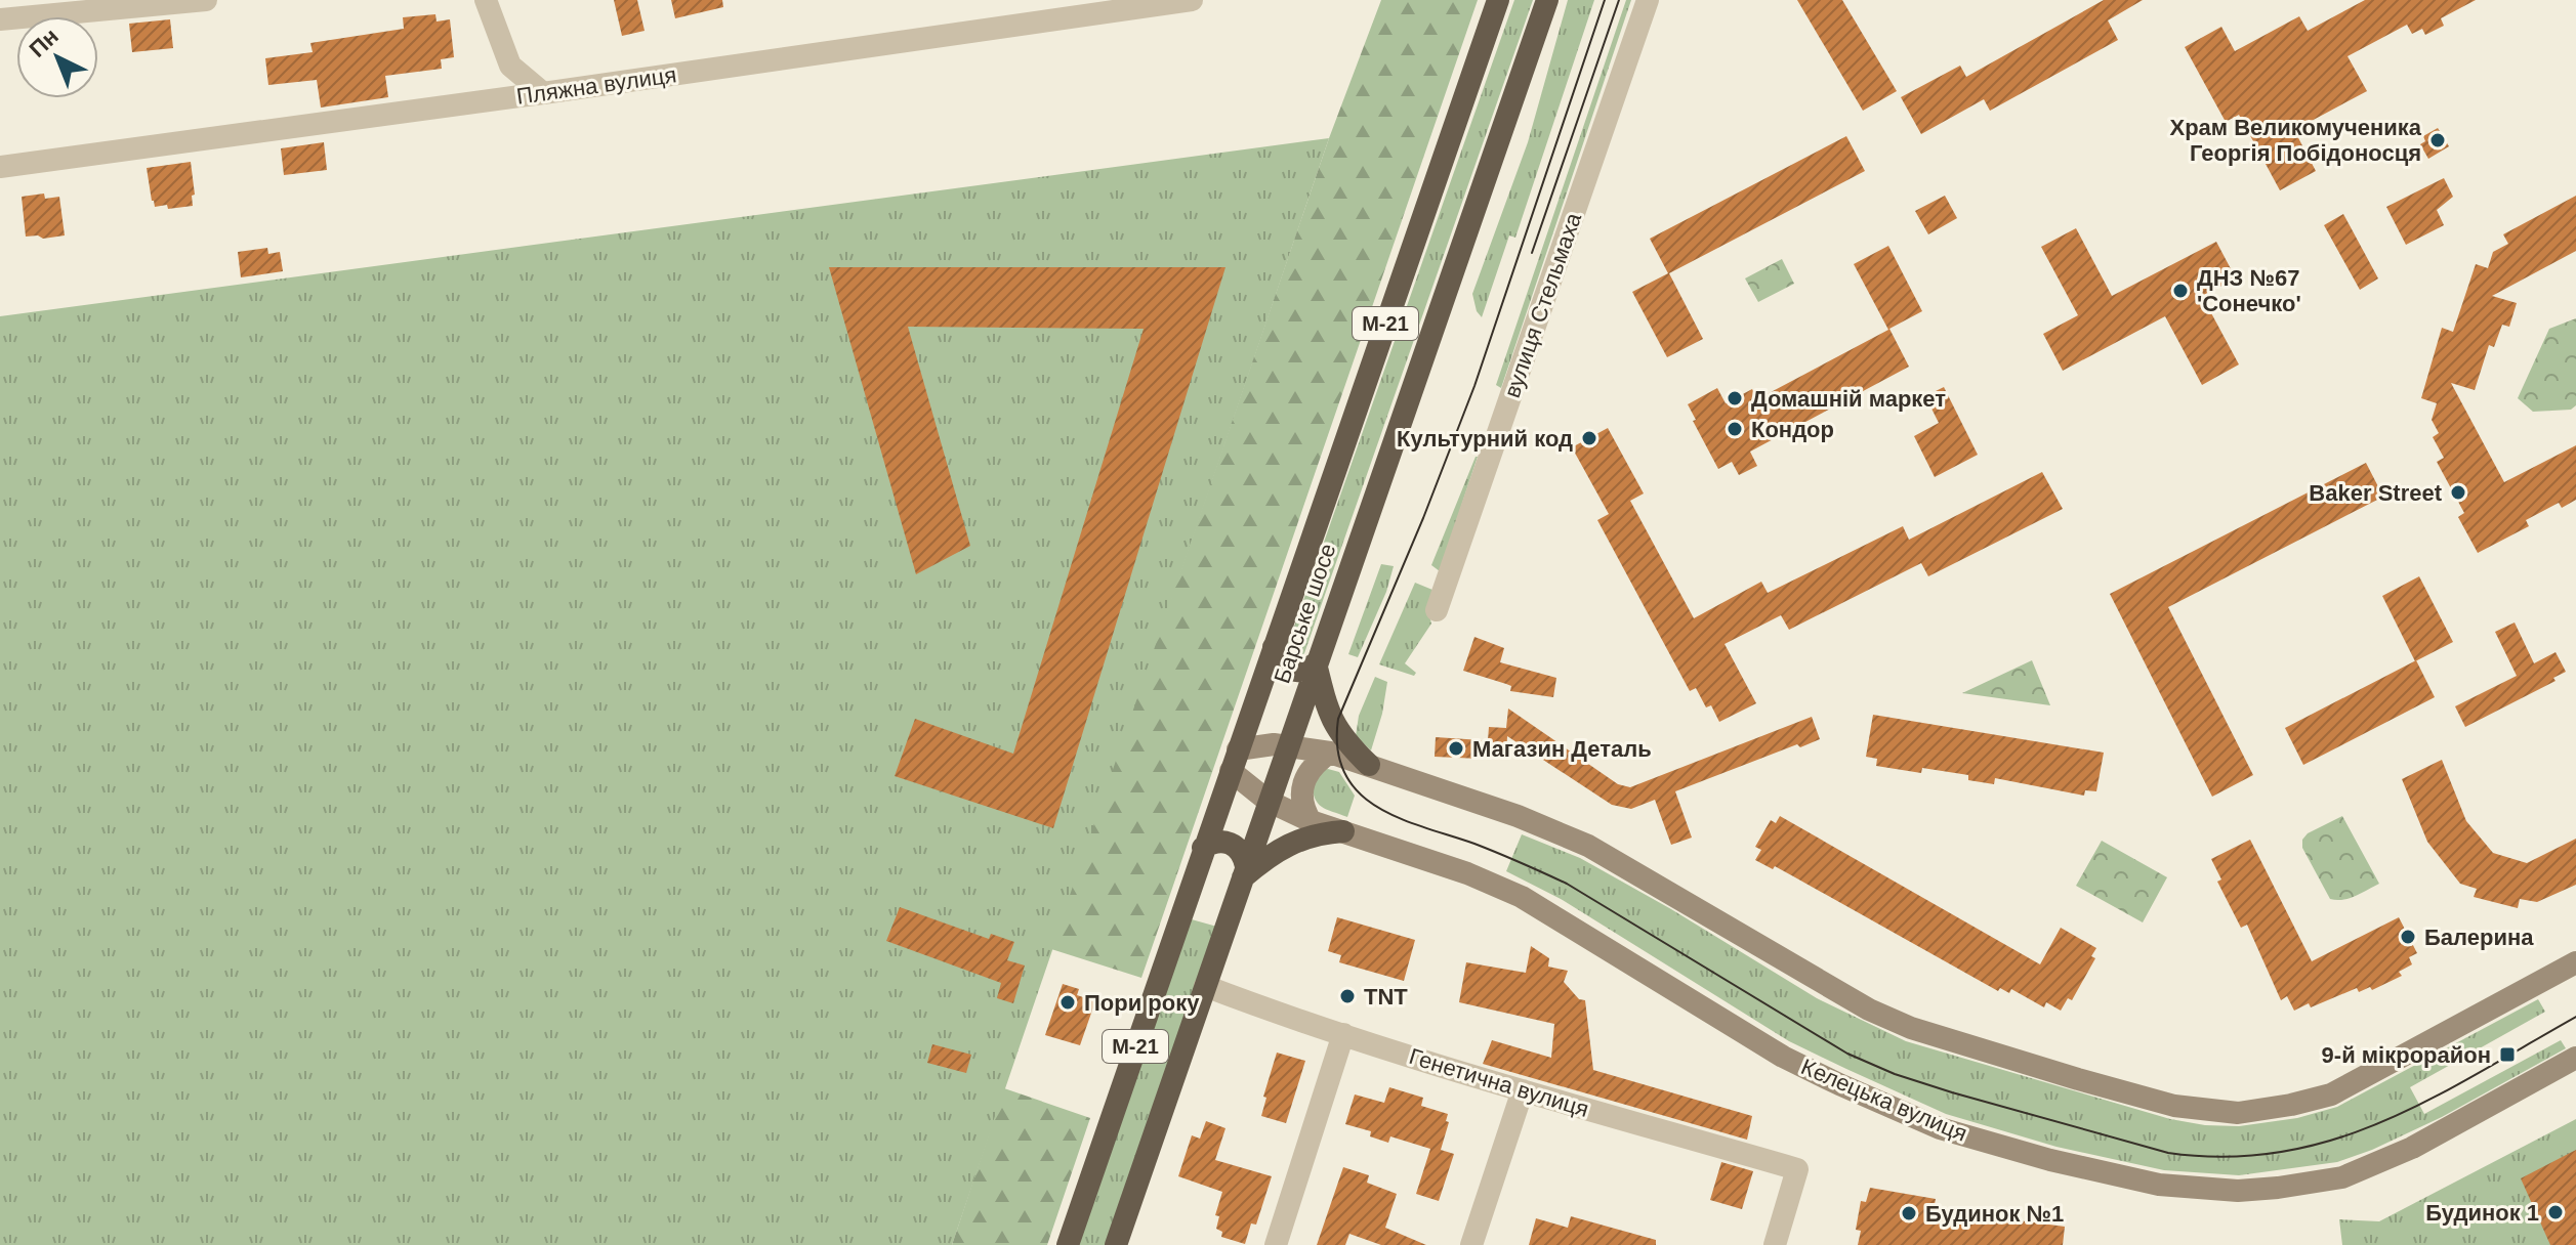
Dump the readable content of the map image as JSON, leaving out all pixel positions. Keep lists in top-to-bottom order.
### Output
{
  "streets": {
    "highway": ["М-21", "Барське шосе"],
    "main road": ["Келецька вулиця"],
    "street": ["Пляжна вулиця", "вулиця Стельмаха", "Генетична вулиця"]
  },
  "crossings": [
    ["М-21", "Келецька вулиця"],
    ["Барське шосе", "Генетична вулиця"],
    ["Барське шосе", "Келецька вулиця"]
  ],
  "places": {
    "other": [
      "Храм Великомученика Георгія Побідоносця",
      "ДНЗ №67 'Сонечко'",
      "Домашній маркет",
      "Кондор",
      "Культурний код",
      "Baker Street",
      "Магазин Деталь",
      "Балерина",
      "TNT",
      "Пори року",
      "Будинок 1",
      "Будинок №1"
    ],
    "transit": ["9-й мікрорайон"]
  },
  "north": "top left"
}
